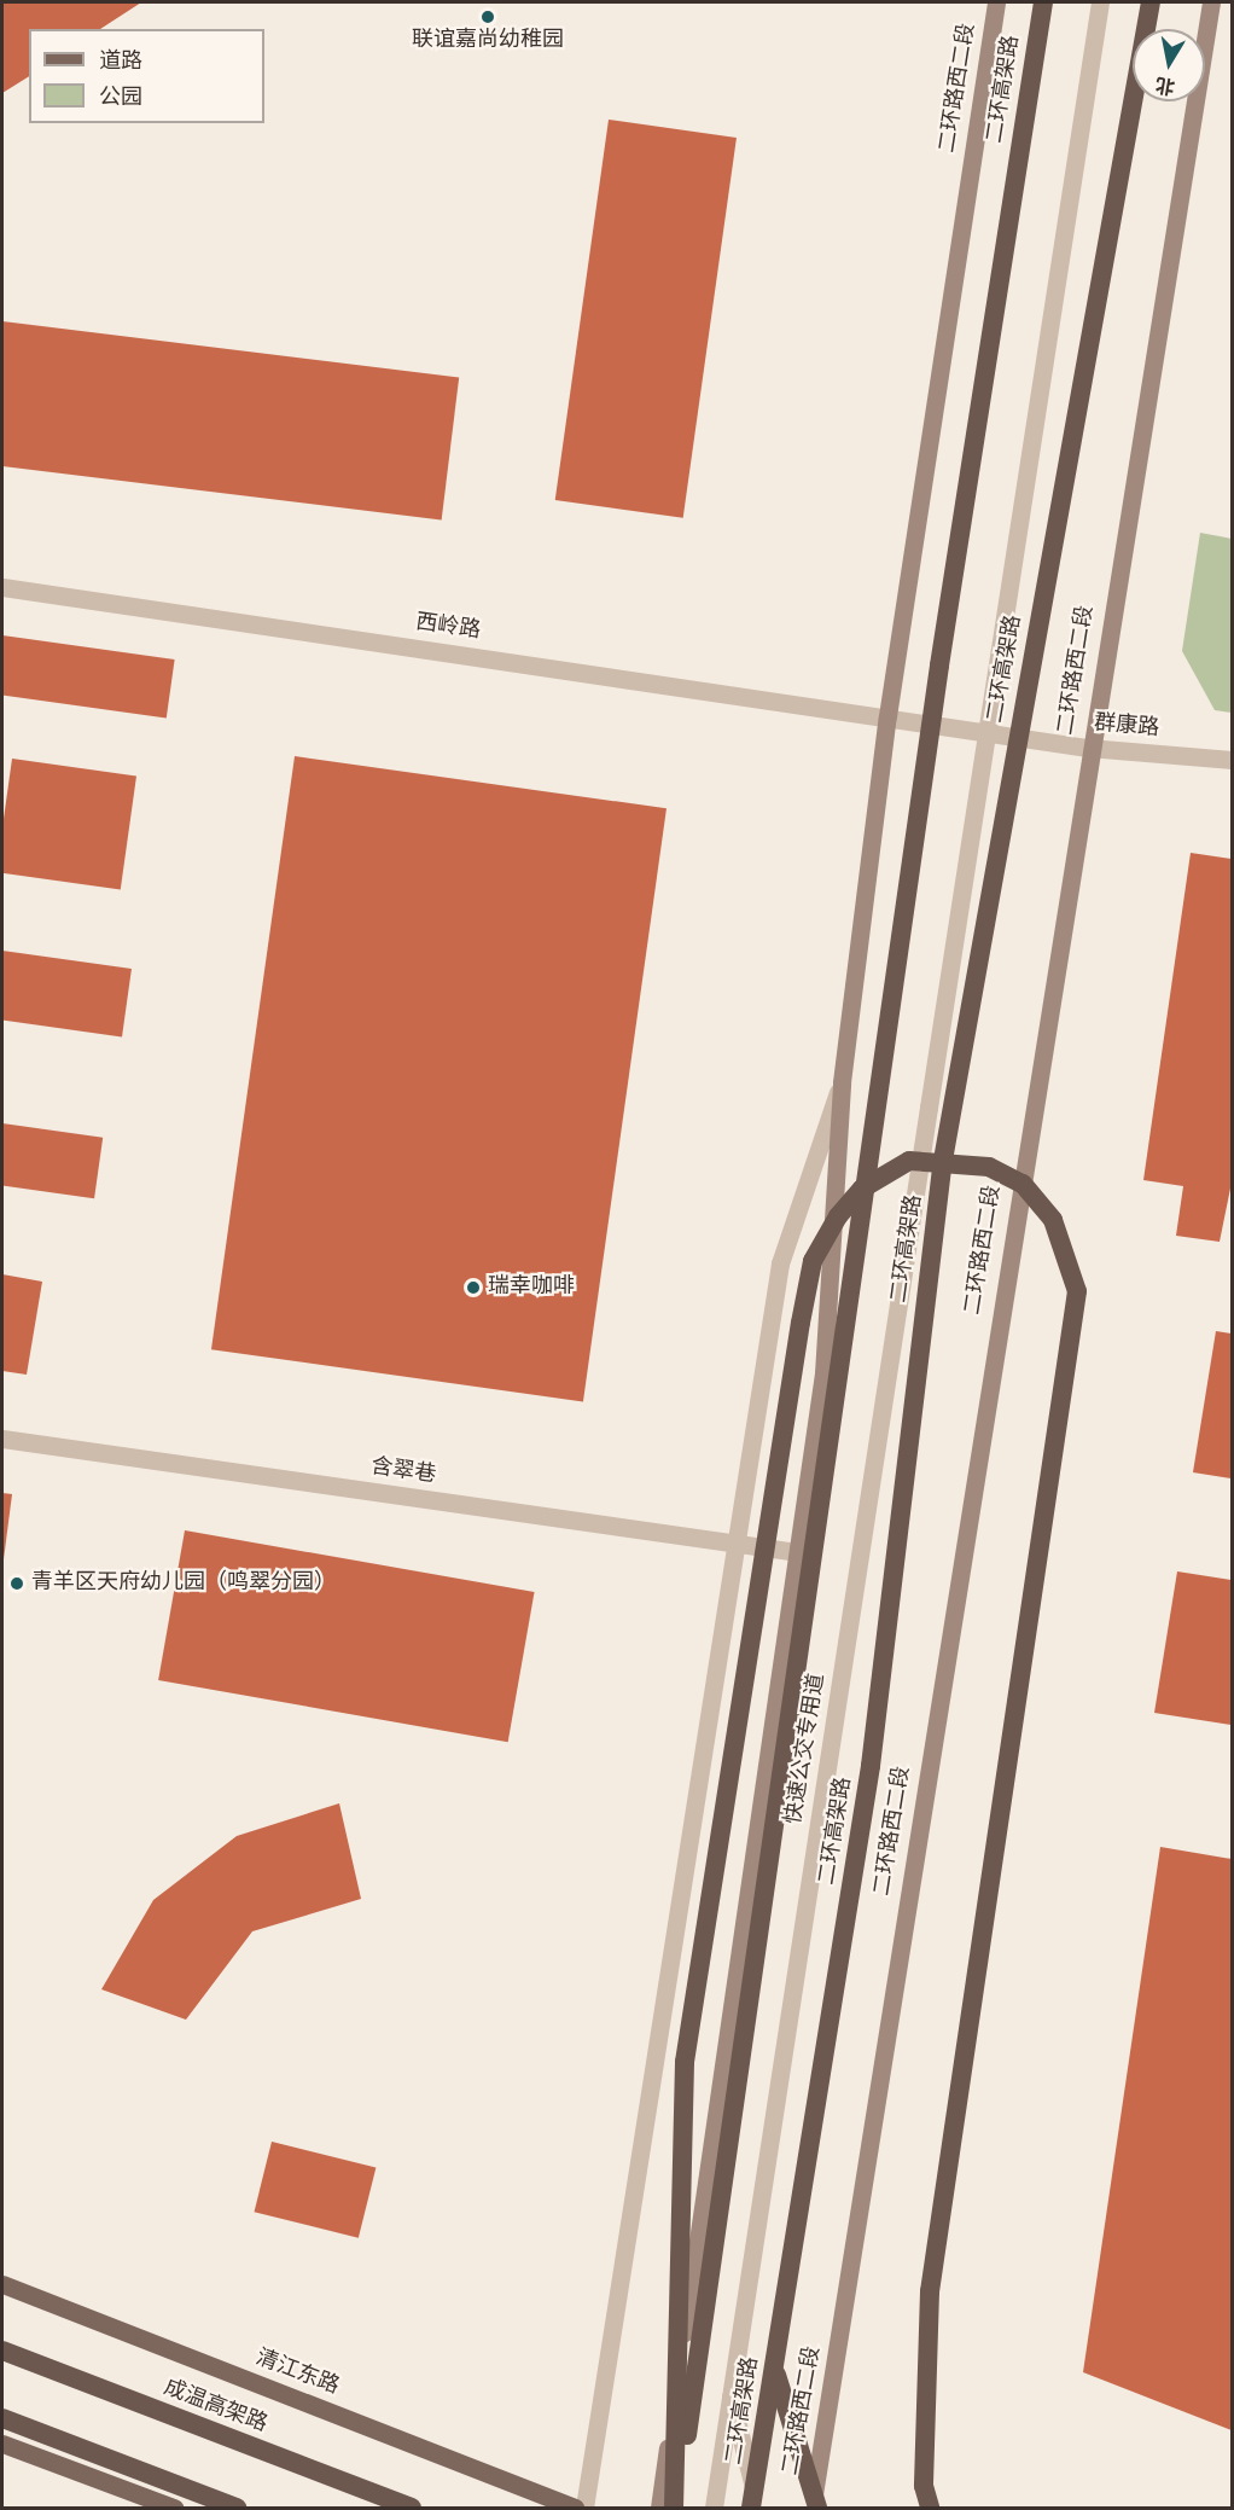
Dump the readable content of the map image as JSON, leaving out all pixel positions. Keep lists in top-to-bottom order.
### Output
{
  "streets": {
    "highway": ["二环高架路", "成温高架路"],
    "main road": ["二环路西二段", "清江东路"],
    "street": [
      "西岭路",
      "群康路",
      "含翠巷",
      "快速公交专用道"
    ]
  },
  "crossings": [
    ["二环路西二段", "西岭路"],
    ["二环路西二段", "群康路"],
    ["二环路西二段", "含翠巷"],
    ["西岭路", "群康路"]
  ],
  "places": ["联谊嘉尚幼稚园", "瑞幸咖啡", "青羊区天府幼儿园（鸣翠分园）"],
  "legend": ["道路", "公园"],
  "north": "bottom"
}
